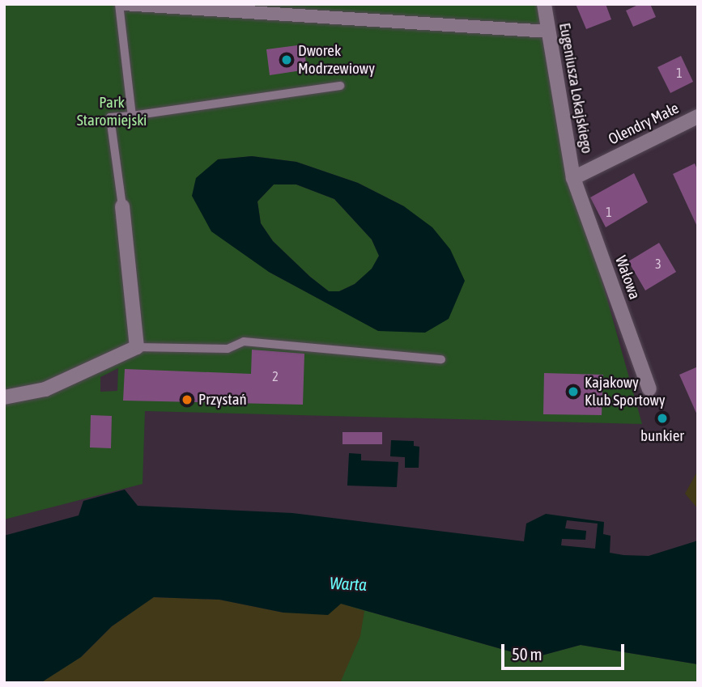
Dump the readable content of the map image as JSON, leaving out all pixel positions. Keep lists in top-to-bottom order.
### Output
{
  "streets": {
    "street": ["Eugeniusza Lokajskiego", "Olendry Małe", "Wałowa"]
  },
  "crossings": [
    ["Eugeniusza Lokajskiego", "Olendry Małe"],
    ["Eugeniusza Lokajskiego", "Wałowa"],
    ["Olendry Małe", "Wałowa"]
  ],
  "water": ["Warta"],
  "parks": ["Park Staromiejski"],
  "places": [
    "Dworek Modrzewiowy",
    "Kajakowy Klub Sportowy",
    "Przystań",
    "bunkier"
  ],
  "house_numbers": [
    "1",
    "1",
    "3",
    "2"
  ],
  "scale_bar": "50 m"
}
